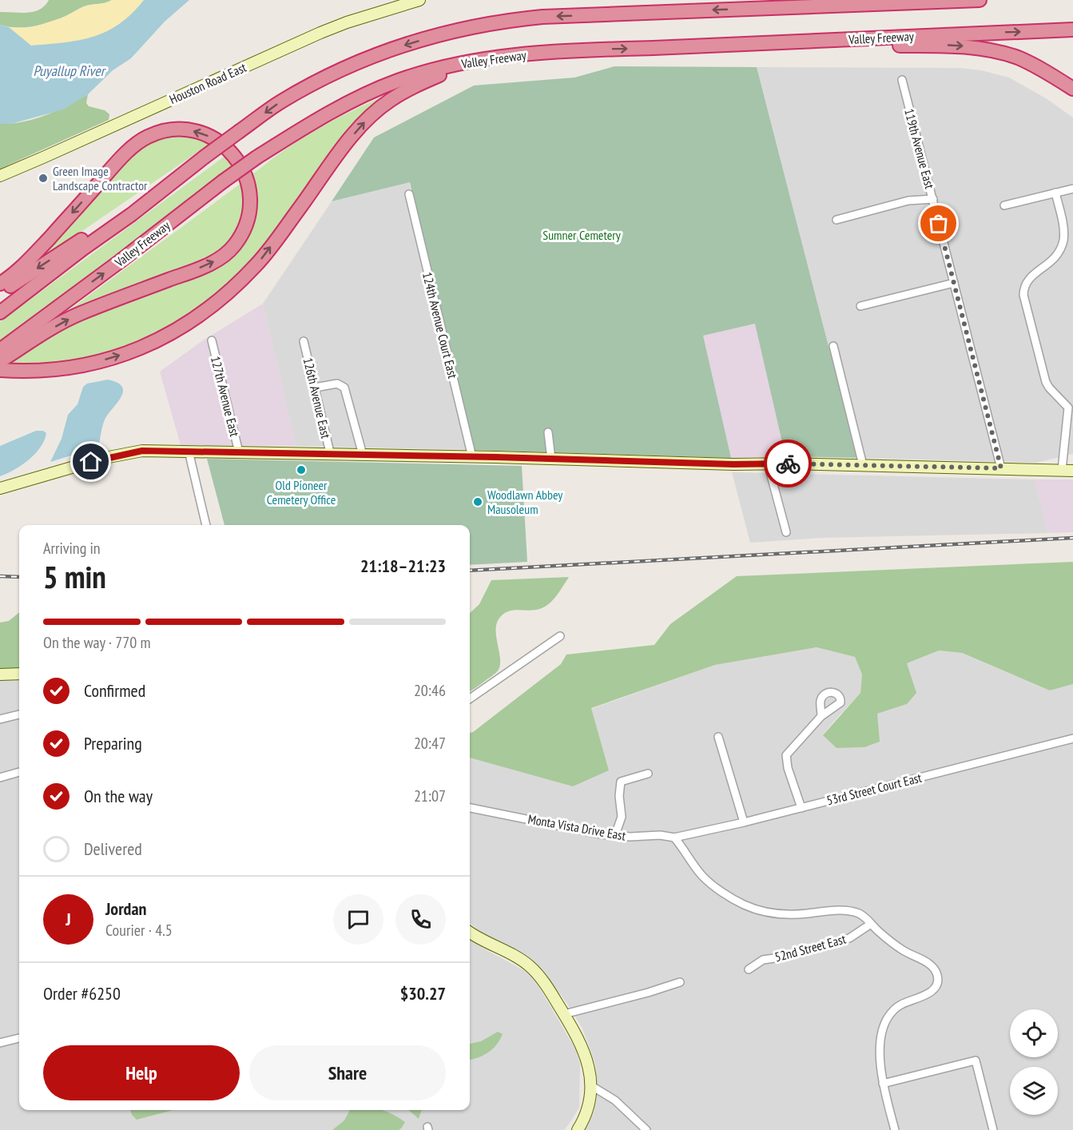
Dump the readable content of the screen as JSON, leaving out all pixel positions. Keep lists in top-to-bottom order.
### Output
{
  "streets": {
    "highway": ["Valley Freeway"],
    "main road": ["Houston Road East"],
    "street": [
      "119th Avenue East",
      "124th Avenue Court East",
      "127th Avenue East",
      "126th Avenue East",
      "53rd Street Court East",
      "Monta Vista Drive East",
      "52nd Street East"
    ]
  },
  "crossings": [
    ["53rd Street Court East", "Monta Vista Drive East"]
  ],
  "water": ["Puyallup River"],
  "parks": ["Sumner Cemetery"],
  "places": ["Green Image Landscape Contractor", "Old Pioneer Cemetery Office", "Woodlawn Abbey Mausoleum"],
  "page": {
    "heading": ["5 min", "Arriving in", "21:18–21:23"],
    "panel": [
      "Jordan",
      "Courier · 4.5",
      "Order #6250",
      "$30.27"
    ],
    "bar": "On the way · 770 m",
    "list": [
      ["Confirmed", "20:46"],
      ["Preparing", "20:47"],
      ["On the way", "21:07"],
      "Delivered"
    ],
    "round": "J",
    "buttons": ["Help", "Share"]
  }
}
